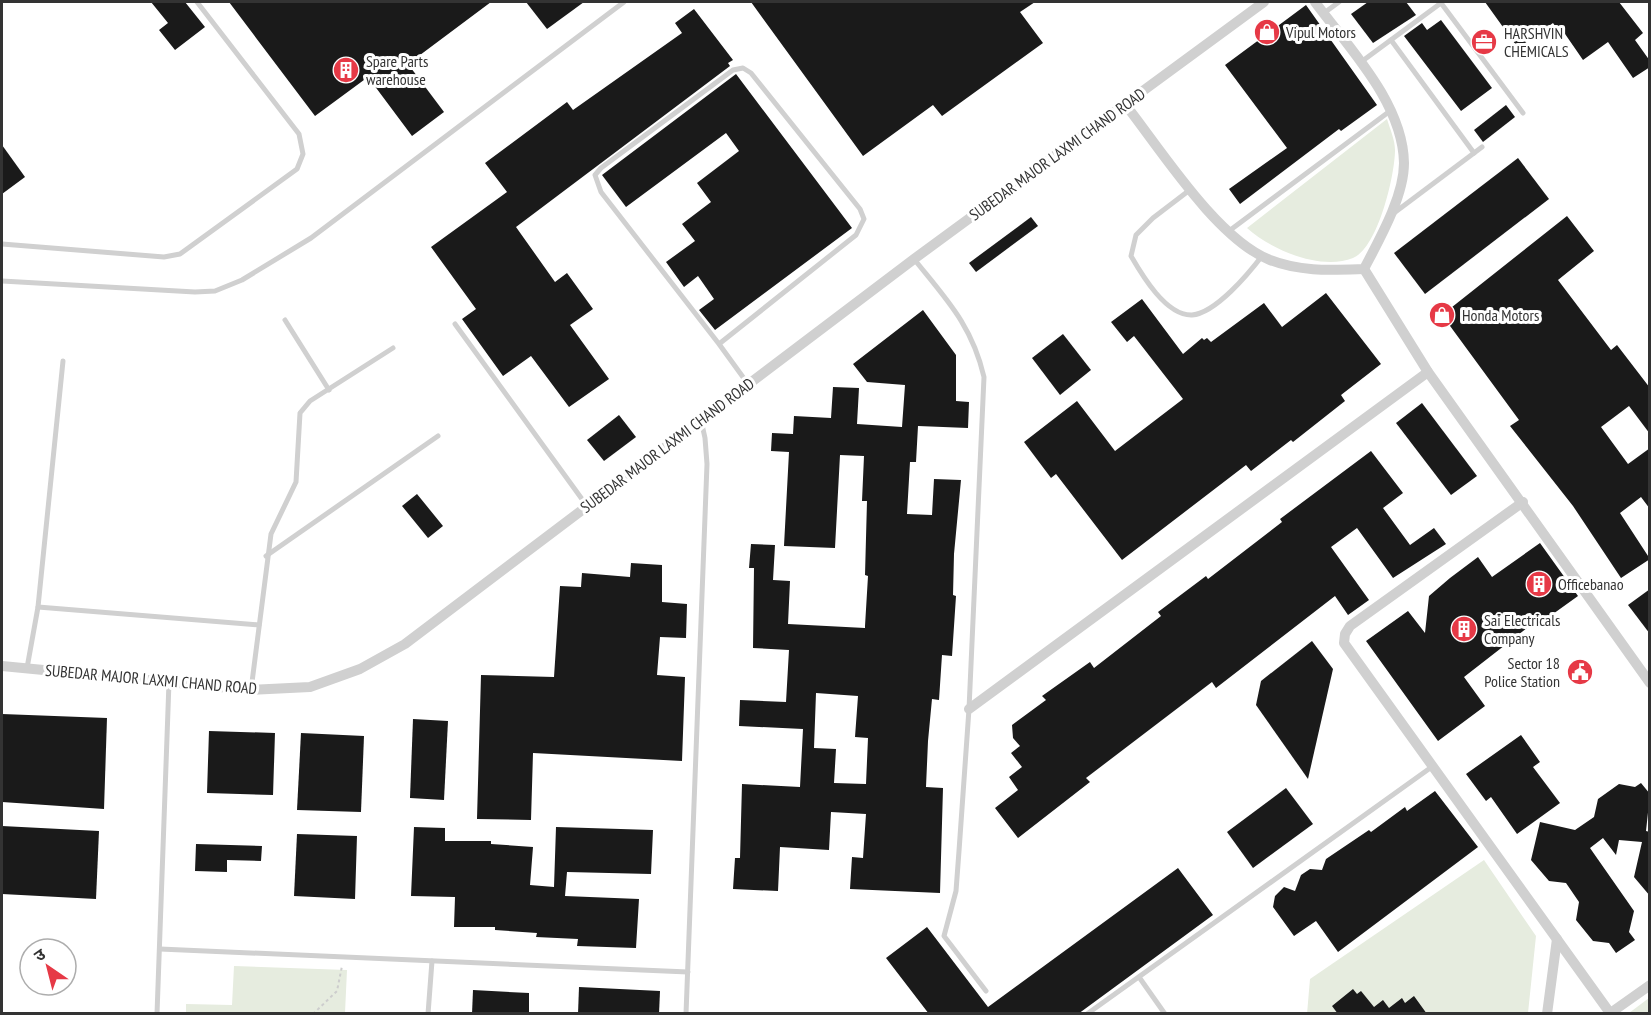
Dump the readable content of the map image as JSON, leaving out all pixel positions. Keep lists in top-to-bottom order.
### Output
{
  "streets": {
    "street": ["SUBEDAR MAJOR LAXMI CHAND ROAD"]
  },
  "places": {
    "shop": ["Vipul Motors", "Honda Motors"],
    "office": ["HARSHVIN CHEMICALS"],
    "building": ["Spare Parts warehouse", "Officebanao", "Sai Electricals Company"],
    "public building": ["Sector 18 Police Station"]
  },
  "north": "top left"
}
